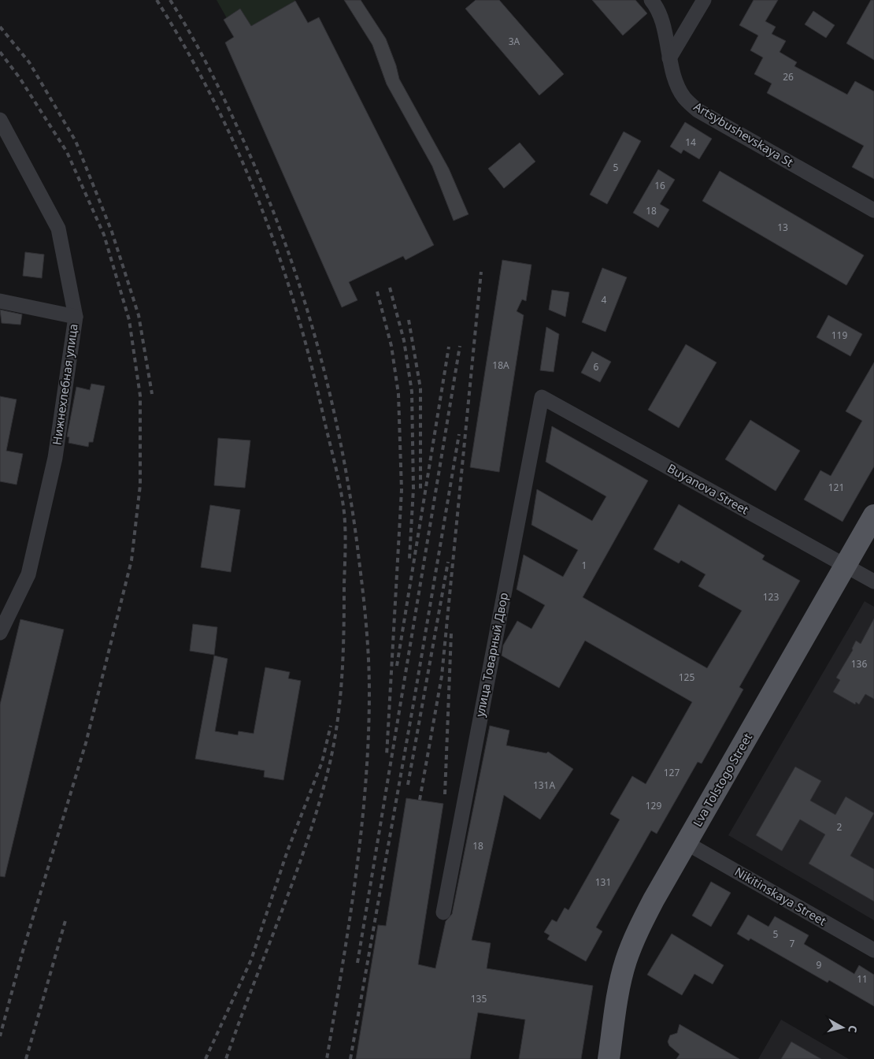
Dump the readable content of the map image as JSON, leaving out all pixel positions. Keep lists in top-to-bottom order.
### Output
{
  "streets": {
    "main road": ["Lva Tolstogo Street"],
    "street": [
      "Artsybushevskaya St",
      "Нижнехлебная улица",
      "Buyanova Street",
      "улица Товарный Двор",
      "Nikitinskaya Street"
    ]
  },
  "crossings": [
    ["Buyanova Street", "улица Товарный Двор"],
    ["Buyanova Street", "Lva Tolstogo Street"],
    ["Lva Tolstogo Street", "Nikitinskaya Street"]
  ],
  "house_numbers": [
    "3А",
    "26",
    "14",
    "5",
    "16",
    "18",
    "13",
    "4",
    "119",
    "18А",
    "6",
    "121",
    "1",
    "123",
    "136",
    "125",
    "127",
    "131А",
    "129",
    "2",
    "18",
    "131",
    "5",
    "7",
    "9",
    "11",
    "135"
  ],
  "north": "right"
}
